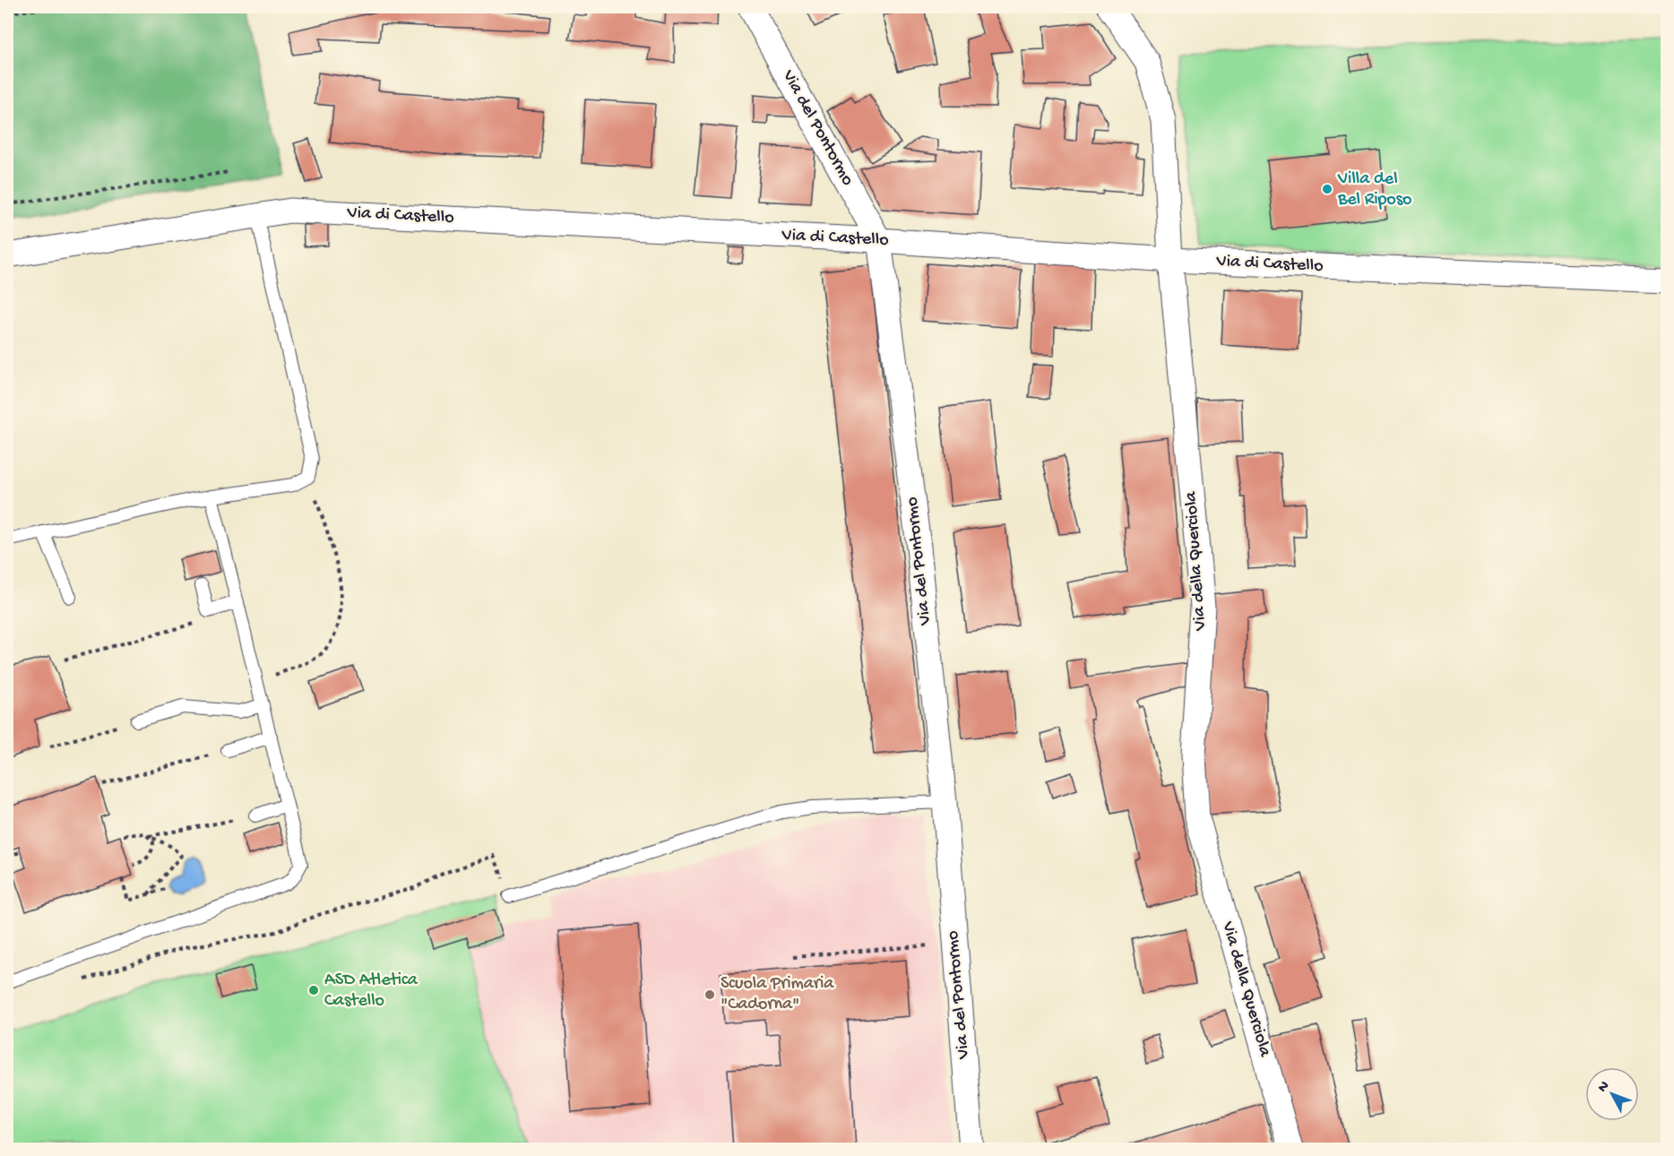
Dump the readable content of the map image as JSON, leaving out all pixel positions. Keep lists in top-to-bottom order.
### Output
{
  "streets": {
    "street": ["Via del Pontormo", "Via di Castello", "Via della Querciola"]
  },
  "crossings": [
    ["Via del Pontormo", "Via di Castello"],
    ["Via di Castello", "Via della Querciola"]
  ],
  "places": ["Villa del Bel Riposo", "ASD Atletica Castello", "Scuola Primaria \"Cadorna\""],
  "north": "top left"
}
